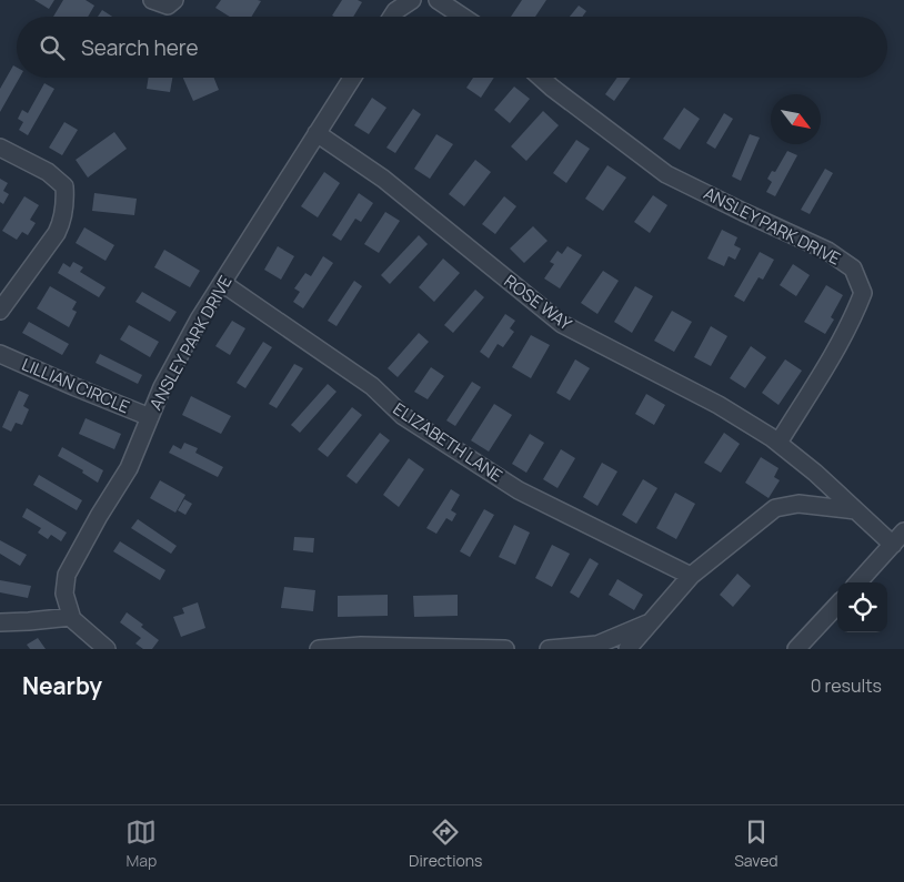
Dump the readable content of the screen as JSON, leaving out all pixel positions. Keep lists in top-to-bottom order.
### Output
{
  "streets": {
    "street": [
      "ANSLEY PARK DRIVE",
      "ROSE WAY",
      "LILLIAN CIRCLE",
      "ELIZABETH LANE"
    ]
  },
  "crossings": [
    ["ANSLEY PARK DRIVE", "ROSE WAY"],
    ["ANSLEY PARK DRIVE", "LILLIAN CIRCLE"],
    ["ANSLEY PARK DRIVE", "ELIZABETH LANE"]
  ],
  "north": "bottom right",
  "page": {
    "search": "Search here",
    "heading": ["Nearby", "0 results"],
    "nav": ["Map", "Directions", "Saved"]
  }
}
